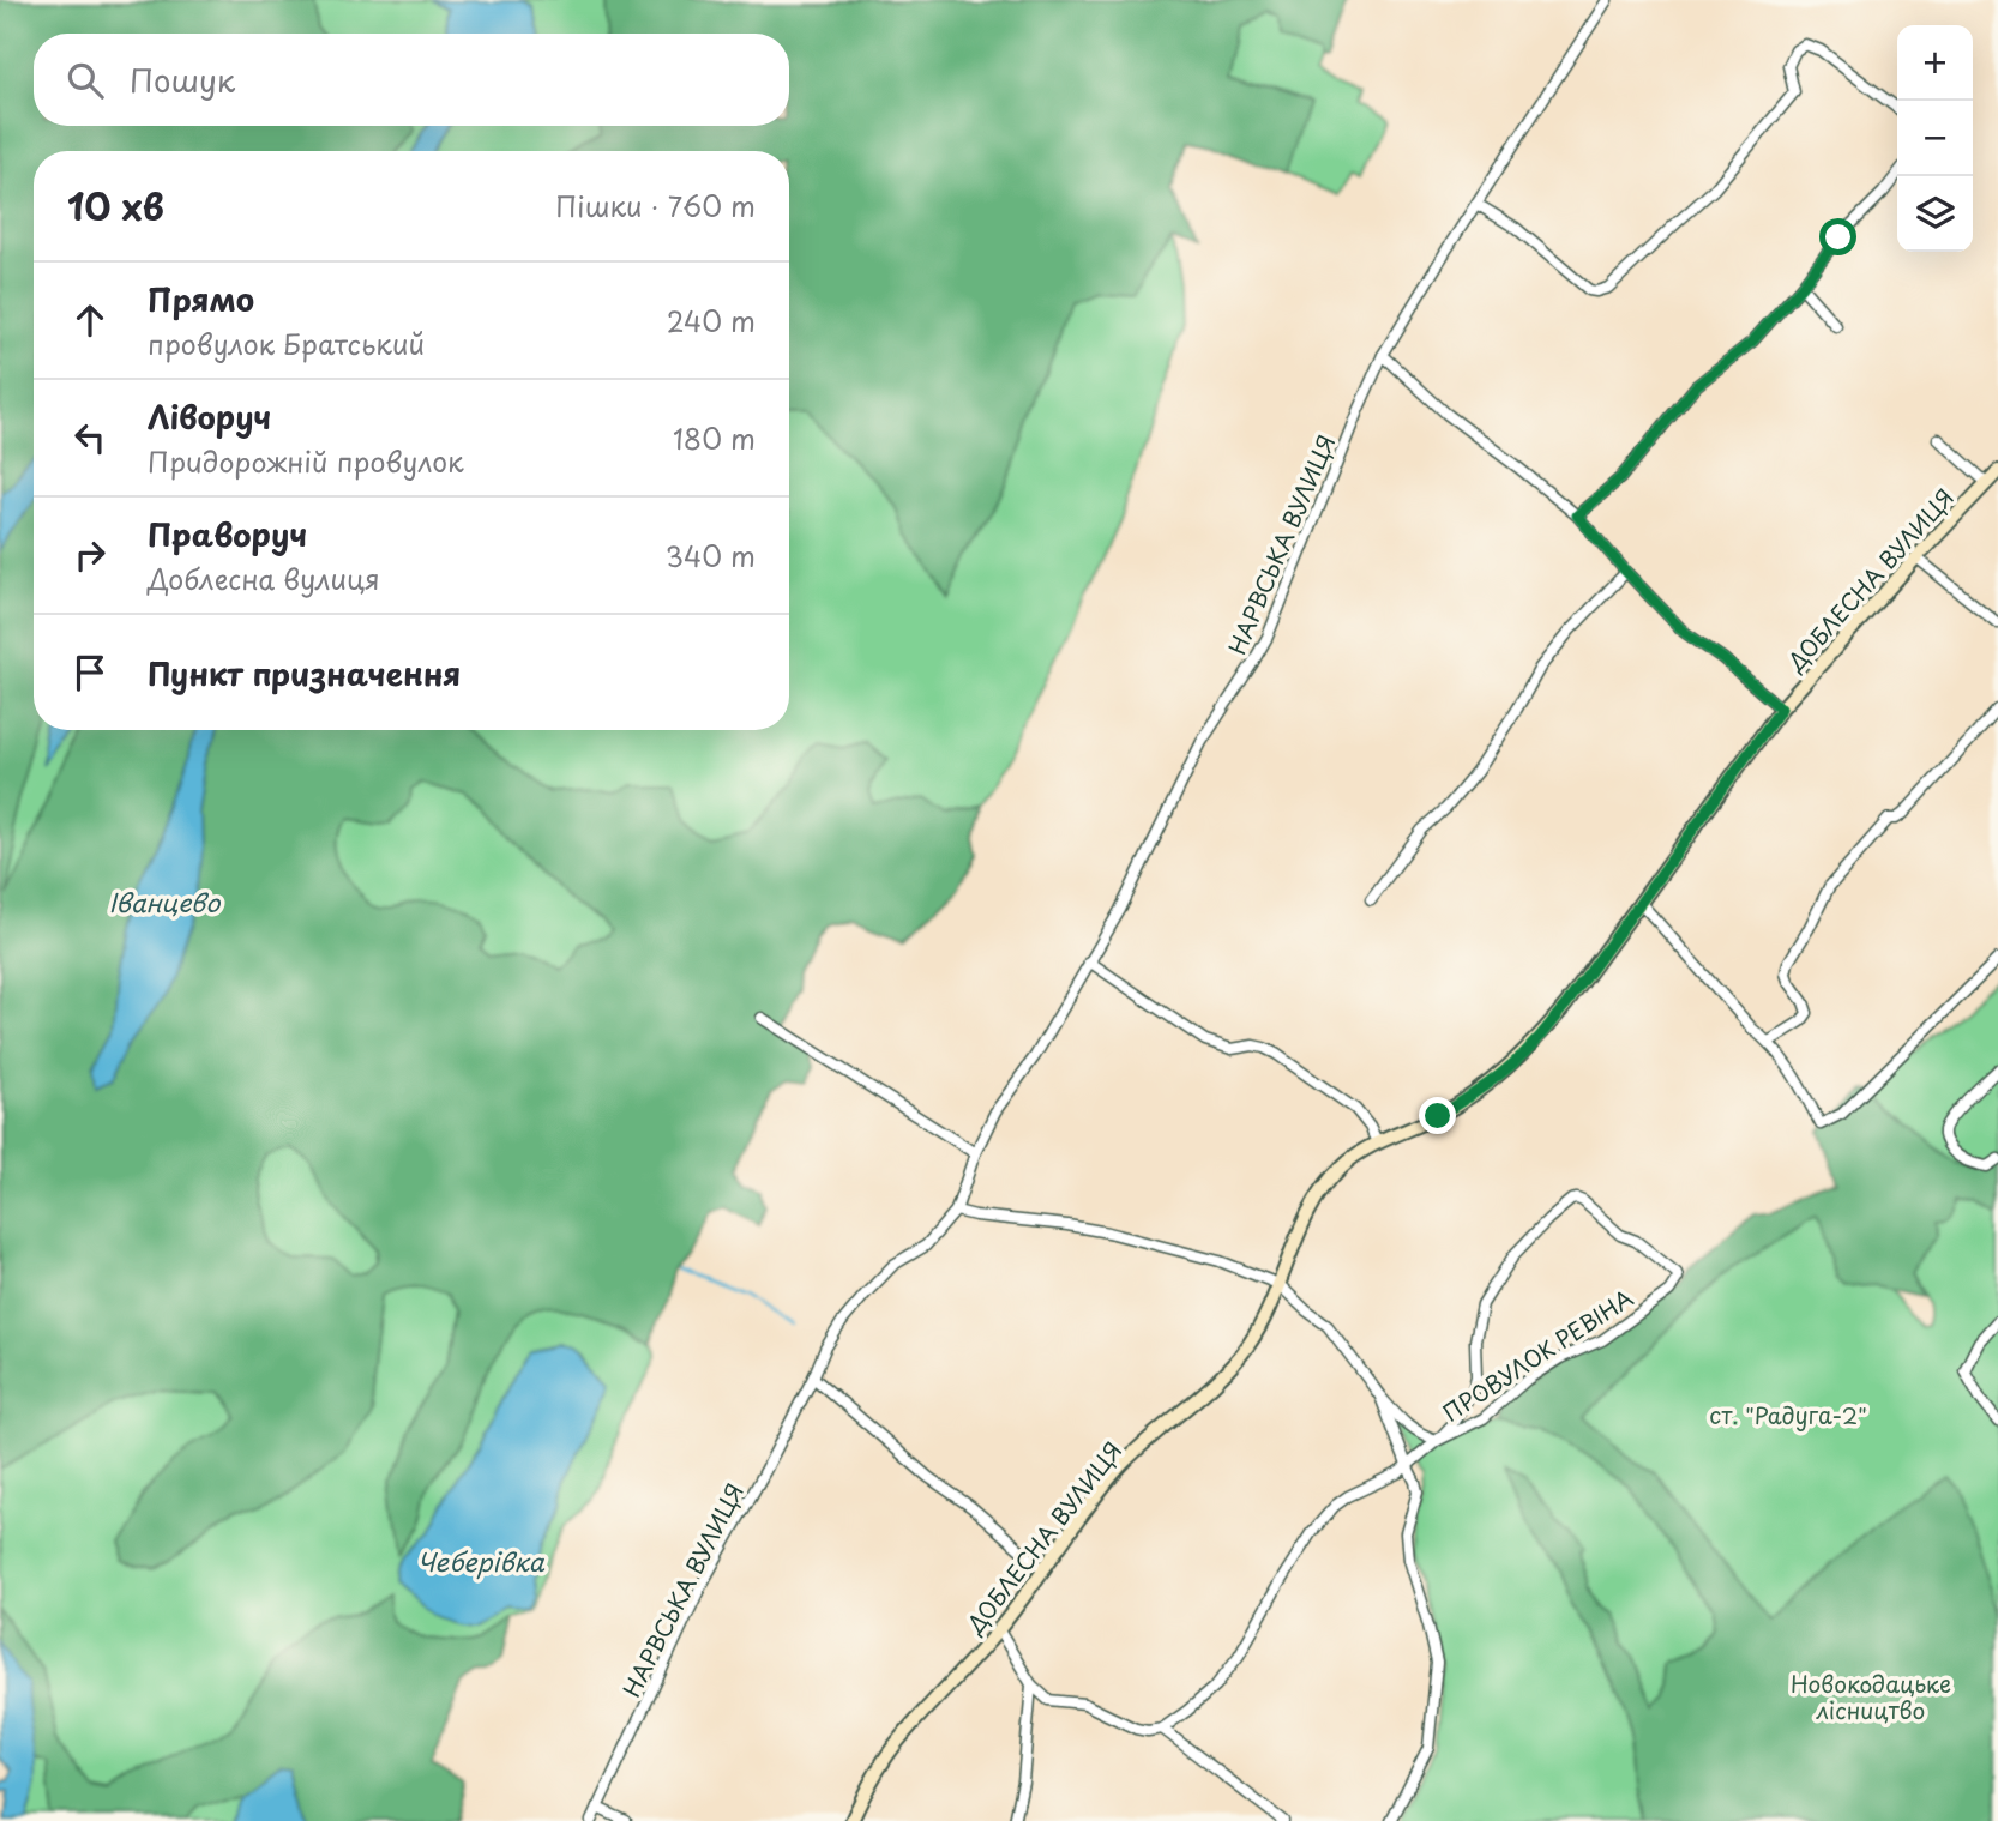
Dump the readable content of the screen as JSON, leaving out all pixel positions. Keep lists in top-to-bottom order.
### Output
{
  "streets": {
    "street": ["НАРВСЬКА ВУЛИЦЯ", "ДОБЛЕСНА ВУЛИЦЯ", "ПРОВУЛОК РЕВІНА"]
  },
  "water": ["Іванцево", "Чеберівка"],
  "parks": ["ст. \"Радуга-2\"", "Новокодацьке лісництво"],
  "page": {
    "map_buttons": ["+", "−"],
    "search": "Пошук",
    "heading": ["10 хв", "Пішки · 760 m"],
    "list": [
      ["Прямо", "провулок Братський", "240 m"],
      ["Ліворуч", "Придорожній провулок", "180 m"],
      ["Праворуч", "Доблесна вулиця", "340 m"],
      "Пункт призначення"
    ]
  }
}
